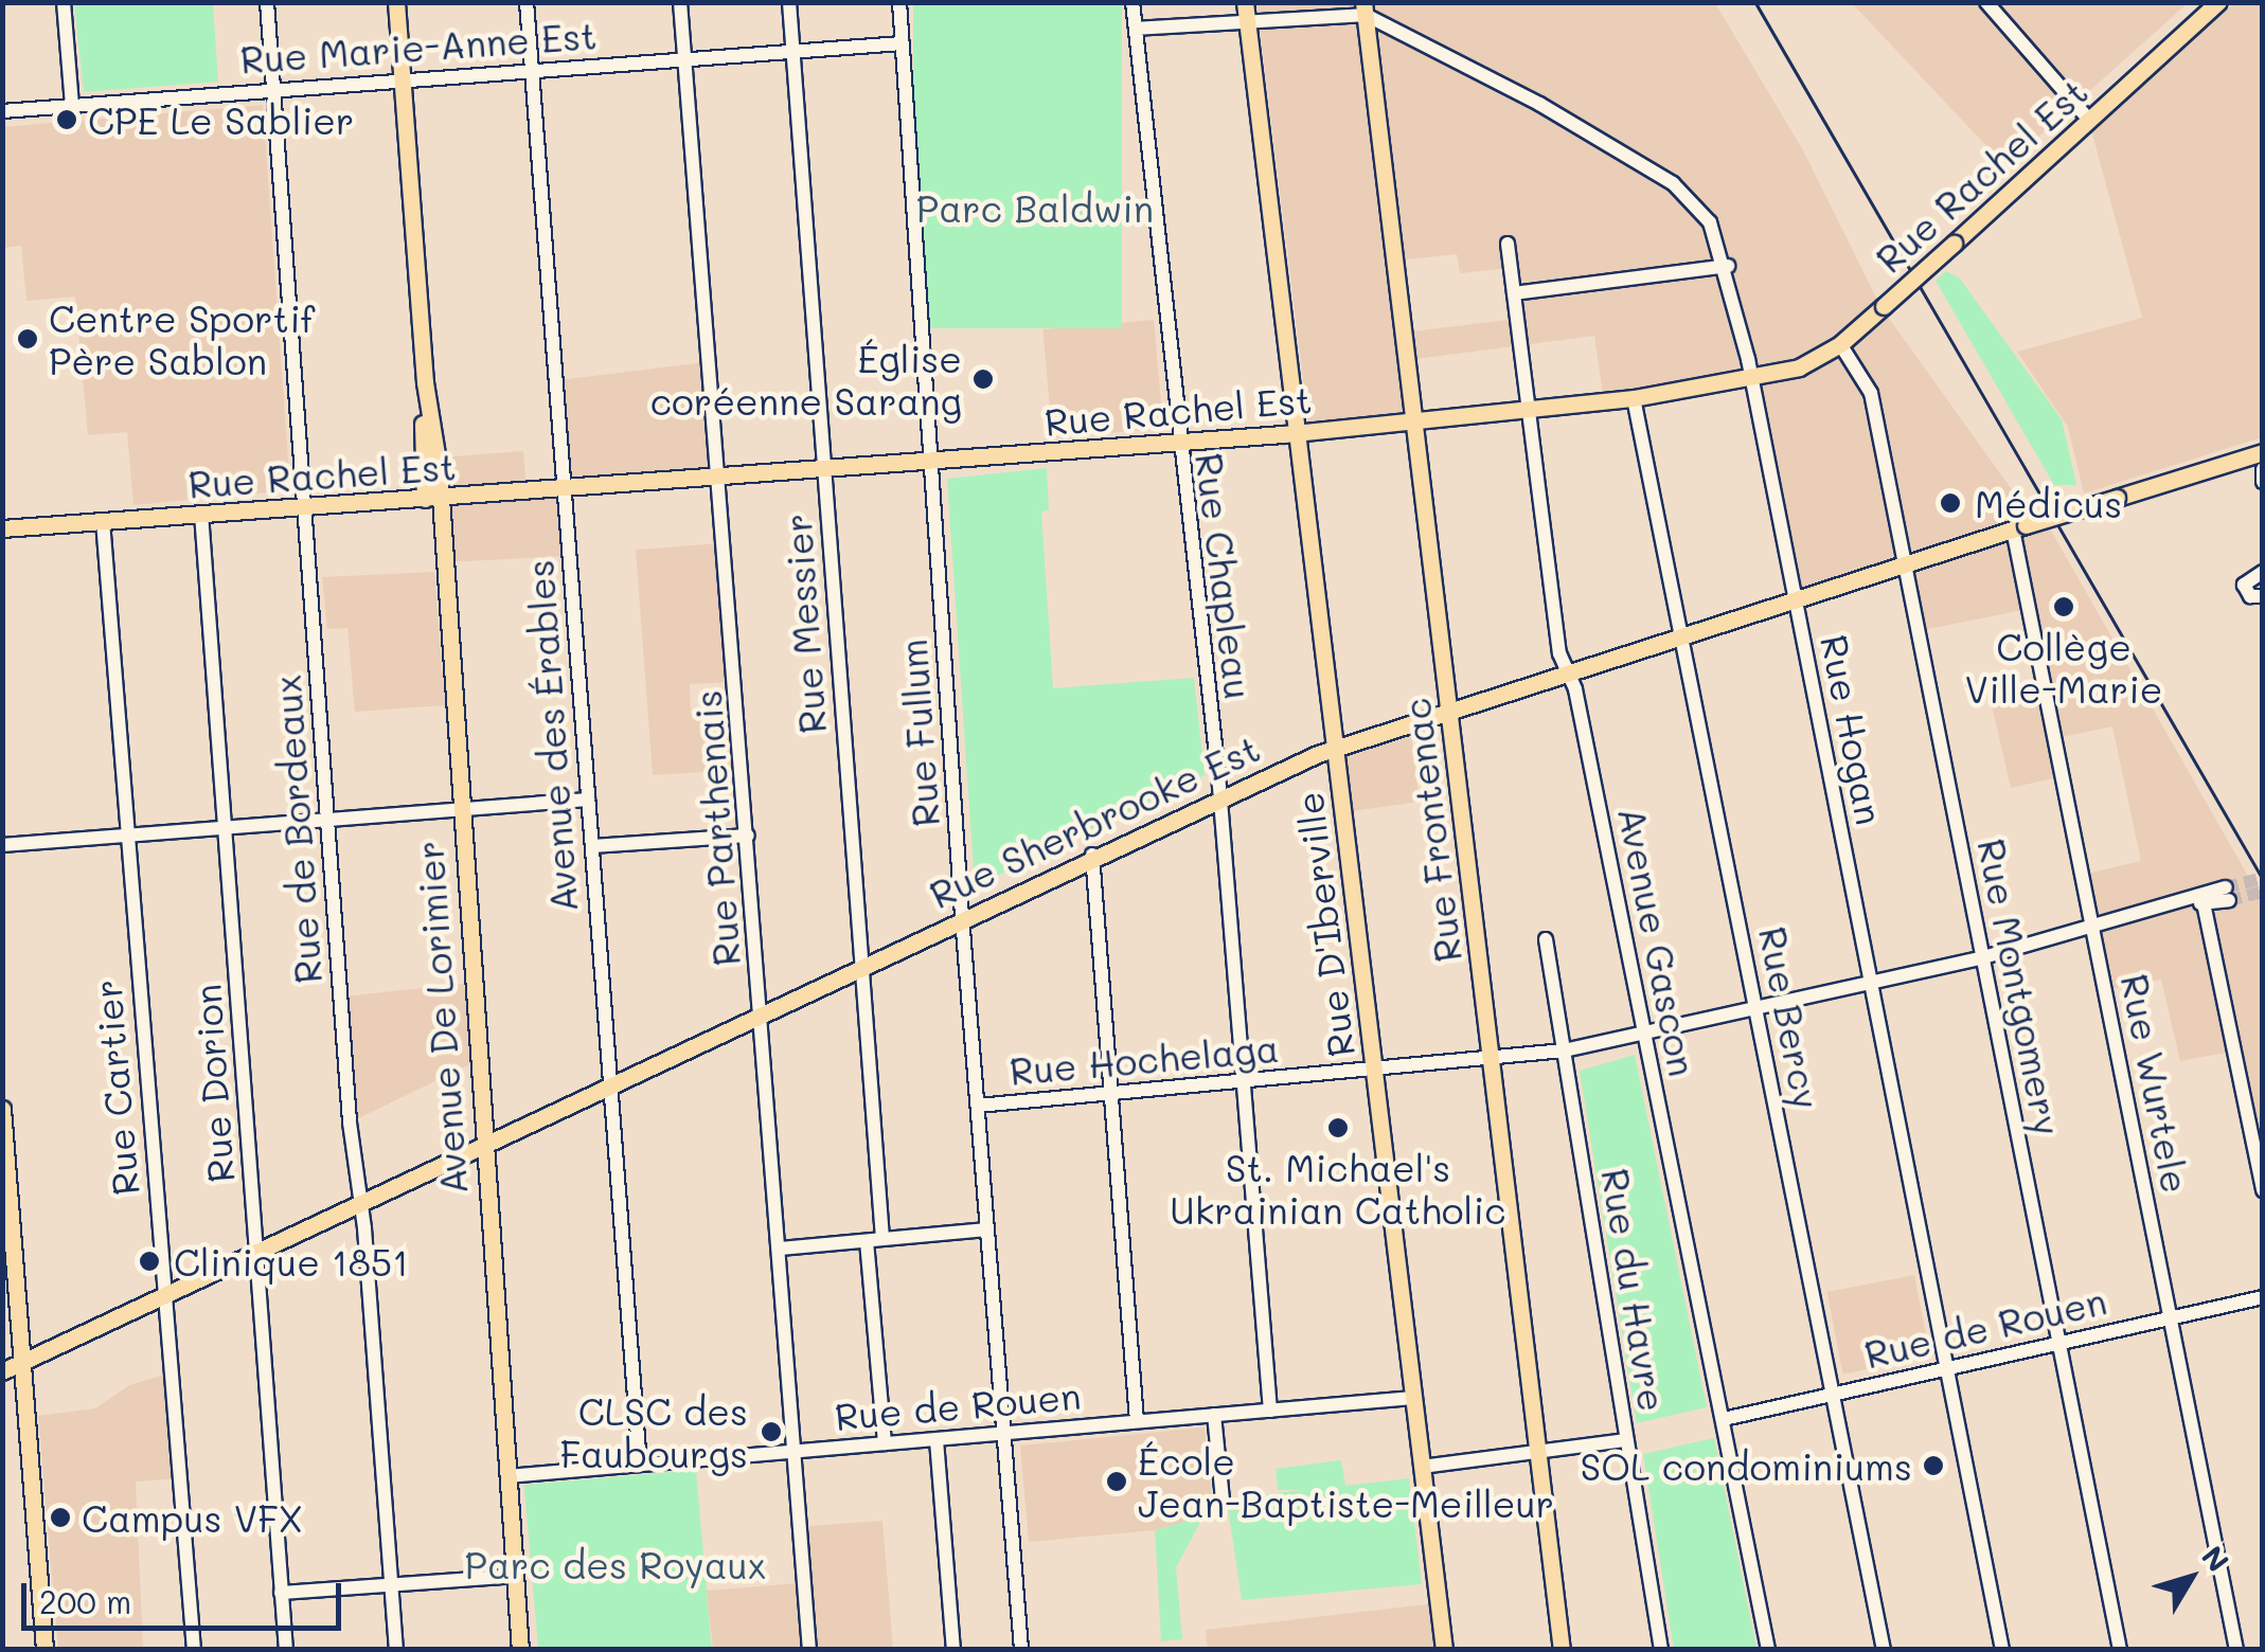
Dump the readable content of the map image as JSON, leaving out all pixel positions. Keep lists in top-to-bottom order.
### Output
{
  "streets": {
    "main road": [
      "Rue Rachel Est",
      "Rue Sherbrooke Est",
      "Rue Frontenac",
      "Rue D'Iberville",
      "Avenue De Lorimier"
    ],
    "street": [
      "Rue Marie-Anne Est",
      "Rue Chapleau",
      "Rue Messier",
      "Rue Hogan",
      "Rue Fullum",
      "Avenue des Érables",
      "Rue Parthenais",
      "Rue de Bordeaux",
      "Avenue Gascon",
      "Rue Montgomery",
      "Rue Bercy",
      "Rue Hochelaga",
      "Rue Dorion",
      "Rue Wurtele",
      "Rue Cartier",
      "Rue du Havre",
      "Rue de Rouen"
    ]
  },
  "crossings": [
    ["Rue Marie-Anne Est", "Rue Messier"],
    ["Rue Marie-Anne Est", "Rue Fullum"],
    ["Rue Marie-Anne Est", "Avenue des Érables"],
    ["Rue Marie-Anne Est", "Rue Parthenais"],
    ["Rue Marie-Anne Est", "Rue de Bordeaux"],
    ["Rue Marie-Anne Est", "Avenue De Lorimier"],
    ["Rue Rachel Est", "Rue Chapleau"],
    ["Rue Rachel Est", "Rue Messier"],
    ["Rue Rachel Est", "Rue Hogan"],
    ["Rue Rachel Est", "Rue Fullum"],
    ["Rue Rachel Est", "Avenue des Érables"],
    ["Rue Rachel Est", "Rue Parthenais"],
    ["Rue Rachel Est", "Rue de Bordeaux"],
    ["Rue Rachel Est", "Rue Frontenac"],
    ["Rue Rachel Est", "Rue D'Iberville"],
    ["Rue Rachel Est", "Avenue Gascon"],
    ["Rue Rachel Est", "Rue Montgomery"],
    ["Rue Rachel Est", "Avenue De Lorimier"],
    ["Rue Rachel Est", "Rue Bercy"],
    ["Rue Rachel Est", "Rue Dorion"],
    ["Rue Rachel Est", "Rue Cartier"],
    ["Rue Chapleau", "Rue Sherbrooke Est"],
    ["Rue Chapleau", "Rue Hochelaga"],
    ["Rue Chapleau", "Rue de Rouen"],
    ["Rue Messier", "Rue Sherbrooke Est"],
    ["Rue Messier", "Rue de Rouen"],
    ["Rue Hogan", "Rue Sherbrooke Est"],
    ["Rue Hogan", "Rue Frontenac"],
    ["Rue Hogan", "Rue Hochelaga"],
    ["Rue Hogan", "Rue de Rouen"],
    ["Rue Fullum", "Rue Sherbrooke Est"],
    ["Rue Fullum", "Rue Hochelaga"],
    ["Rue Fullum", "Rue de Rouen"],
    ["Avenue des Érables", "Rue Sherbrooke Est"],
    ["Avenue des Érables", "Rue de Rouen"],
    ["Rue Sherbrooke Est", "Rue Parthenais"],
    ["Rue Sherbrooke Est", "Rue de Bordeaux"],
    ["Rue Sherbrooke Est", "Rue Frontenac"],
    ["Rue Sherbrooke Est", "Rue D'Iberville"],
    ["Rue Sherbrooke Est", "Avenue Gascon"],
    ["Rue Sherbrooke Est", "Rue Montgomery"],
    ["Rue Sherbrooke Est", "Avenue De Lorimier"],
    ["Rue Sherbrooke Est", "Rue Bercy"],
    ["Rue Sherbrooke Est", "Rue Dorion"],
    ["Rue Sherbrooke Est", "Rue Wurtele"],
    ["Rue Sherbrooke Est", "Rue Cartier"],
    ["Rue Parthenais", "Rue de Rouen"],
    ["Rue Frontenac", "Rue Hochelaga"],
    ["Rue D'Iberville", "Rue Hochelaga"],
    ["Rue D'Iberville", "Rue de Rouen"],
    ["Avenue Gascon", "Rue Hochelaga"],
    ["Avenue Gascon", "Rue de Rouen"],
    ["Rue Montgomery", "Rue Hochelaga"],
    ["Rue Montgomery", "Rue de Rouen"],
    ["Avenue De Lorimier", "Rue de Rouen"],
    ["Rue Bercy", "Rue Hochelaga"],
    ["Rue Bercy", "Rue de Rouen"],
    ["Rue Hochelaga", "Rue Wurtele"],
    ["Rue Hochelaga", "Rue du Havre"],
    ["Rue Wurtele", "Rue de Rouen"]
  ],
  "parks": ["Parc Baldwin", "Parc des Royaux"],
  "places": [
    "CPE Le Sablier",
    "Centre Sportif Père Sablon",
    "Église coréenne Sarang",
    "Médicus",
    "Collège Ville-Marie",
    "St. Michael's Ukrainian Catholic",
    "Clinique 1851",
    "CLSC des Faubourgs",
    "SOL condominiums",
    "École Jean-Baptiste-Meilleur",
    "Campus VFX"
  ],
  "scale_bar": "200 m",
  "north": "top right"
}
